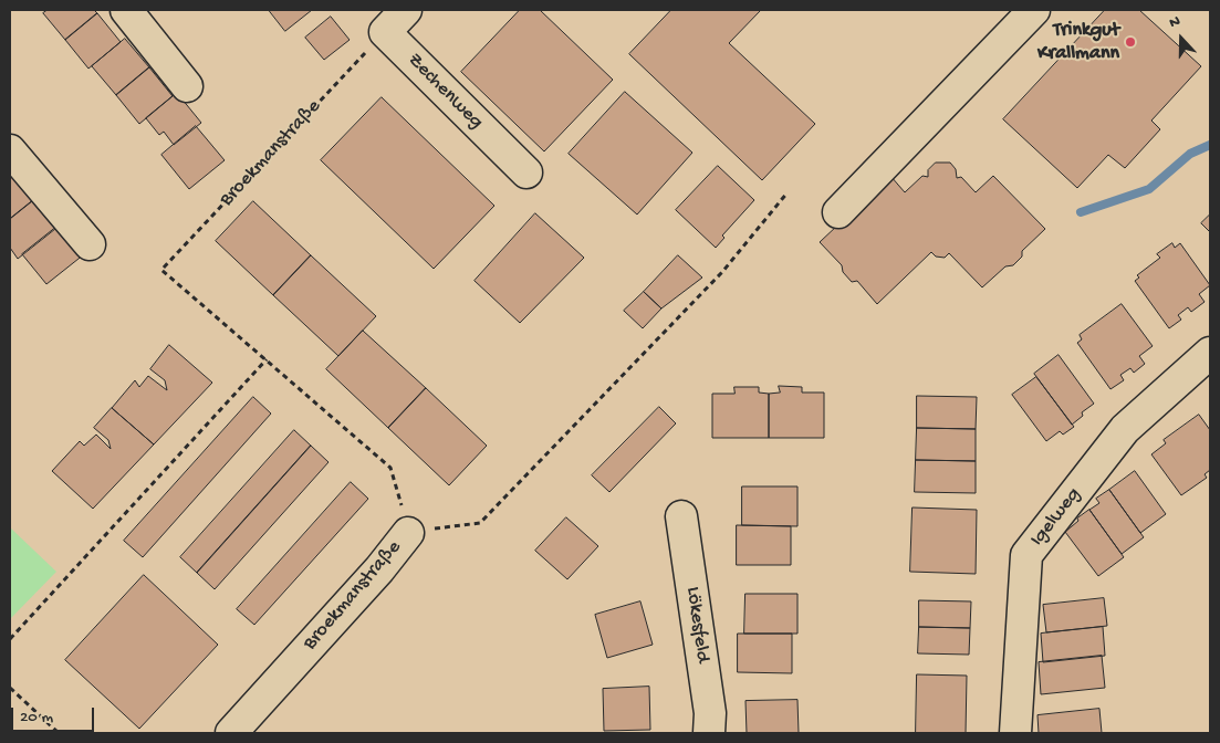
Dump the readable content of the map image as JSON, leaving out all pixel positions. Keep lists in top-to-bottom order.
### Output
{
  "streets": {
    "street": [
      "Zechenweg",
      "Broekmanstraße",
      "Igelweg",
      "Lökesfeld"
    ]
  },
  "crossings": [
    ["Zechenweg", "Broekmanstraße"]
  ],
  "places": ["Trinkgut Krallmann"],
  "scale_bar": "20 m",
  "north": "top"
}
